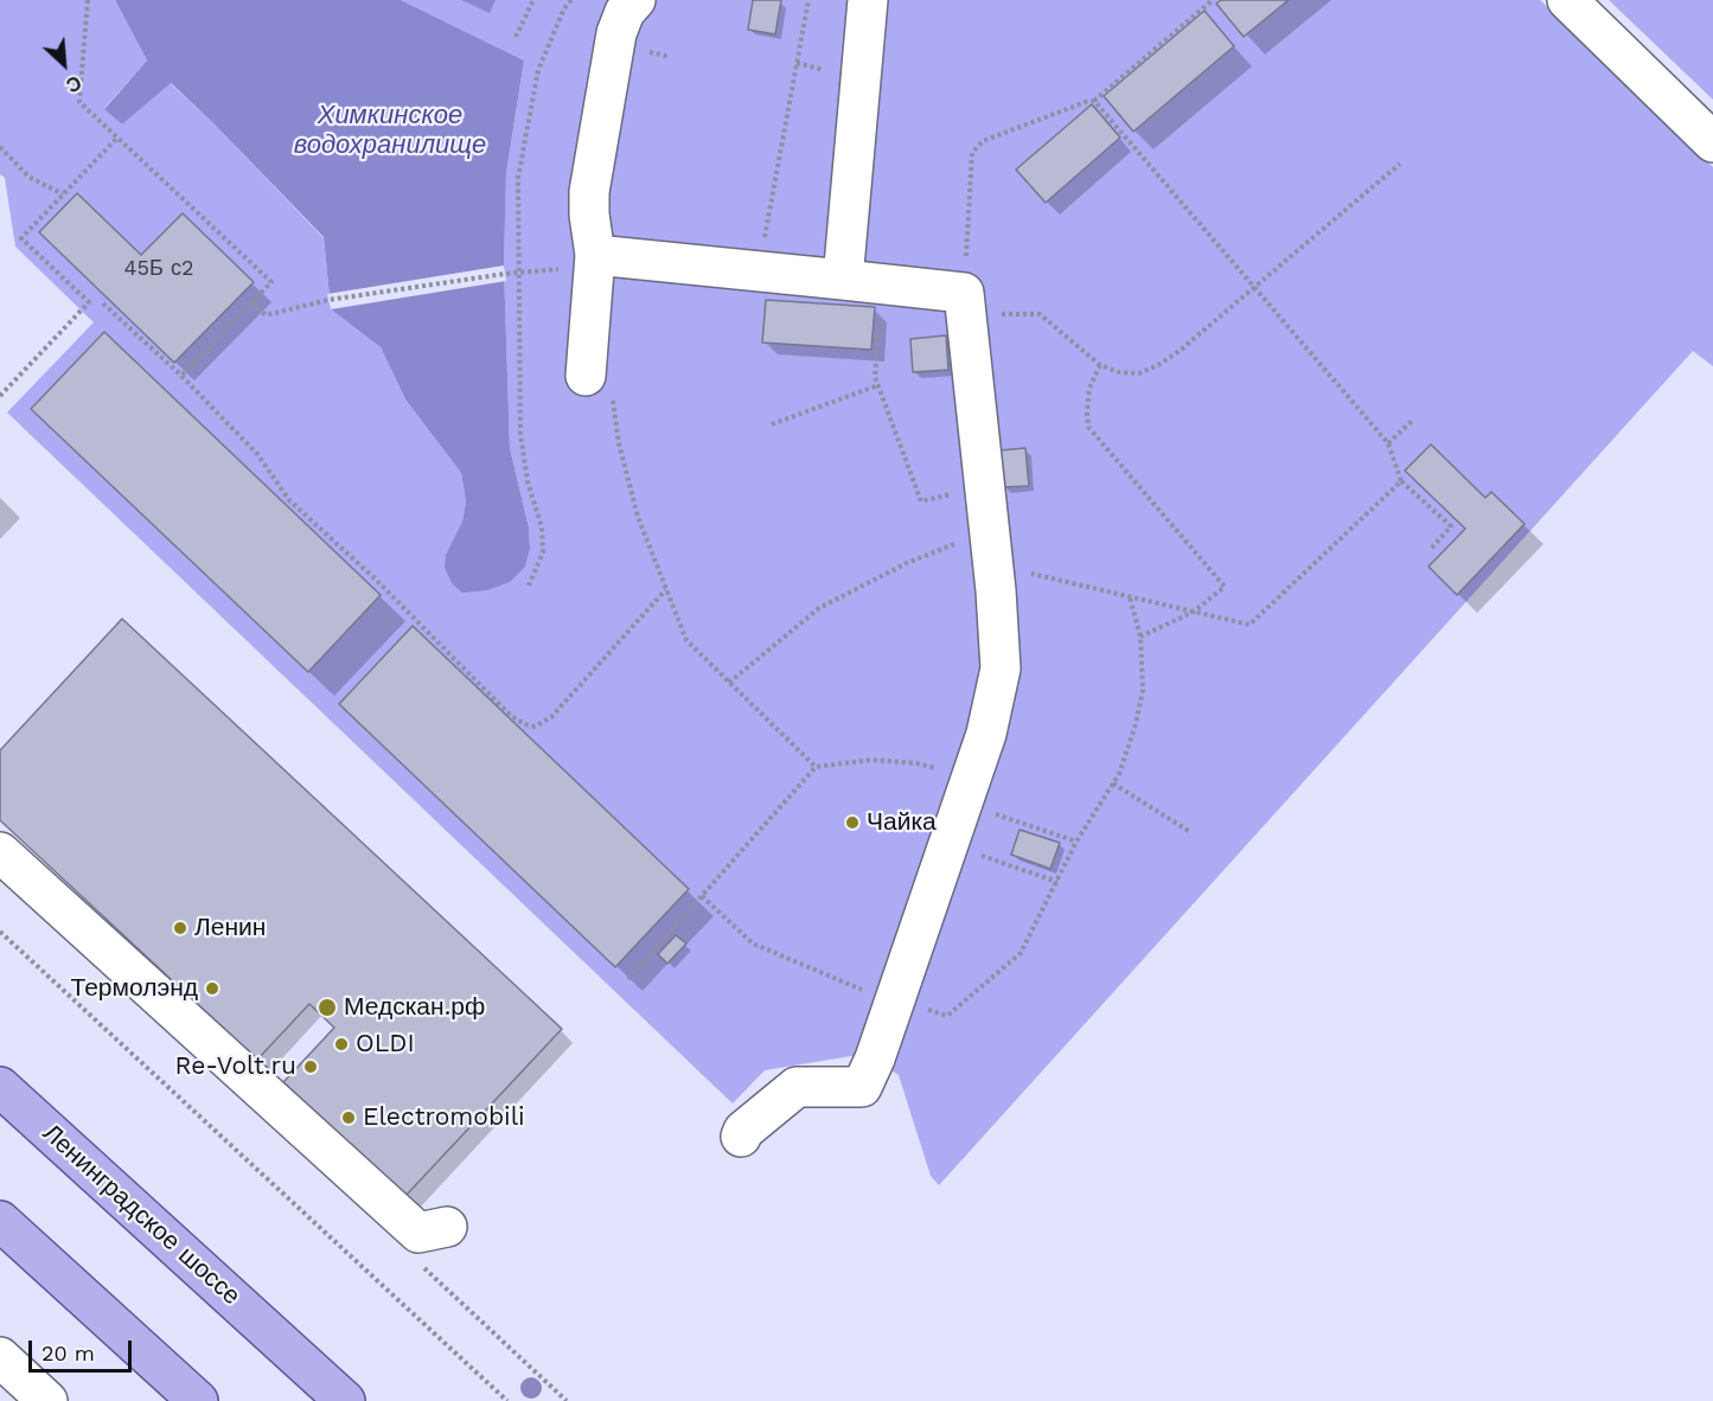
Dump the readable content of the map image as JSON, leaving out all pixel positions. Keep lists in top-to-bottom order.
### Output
{
  "streets": {
    "main road": ["Ленинградское шоссе"]
  },
  "water": ["Химкинское водохранилище"],
  "places": [
    "Чайка",
    "Ленин",
    "Термолэнд",
    "Медскан.рф",
    "OLDI",
    "Re-Volt.ru",
    "Electromobili"
  ],
  "house_numbers": ["45Б с2"],
  "scale_bar": "20 m",
  "north": "bottom right"
}
